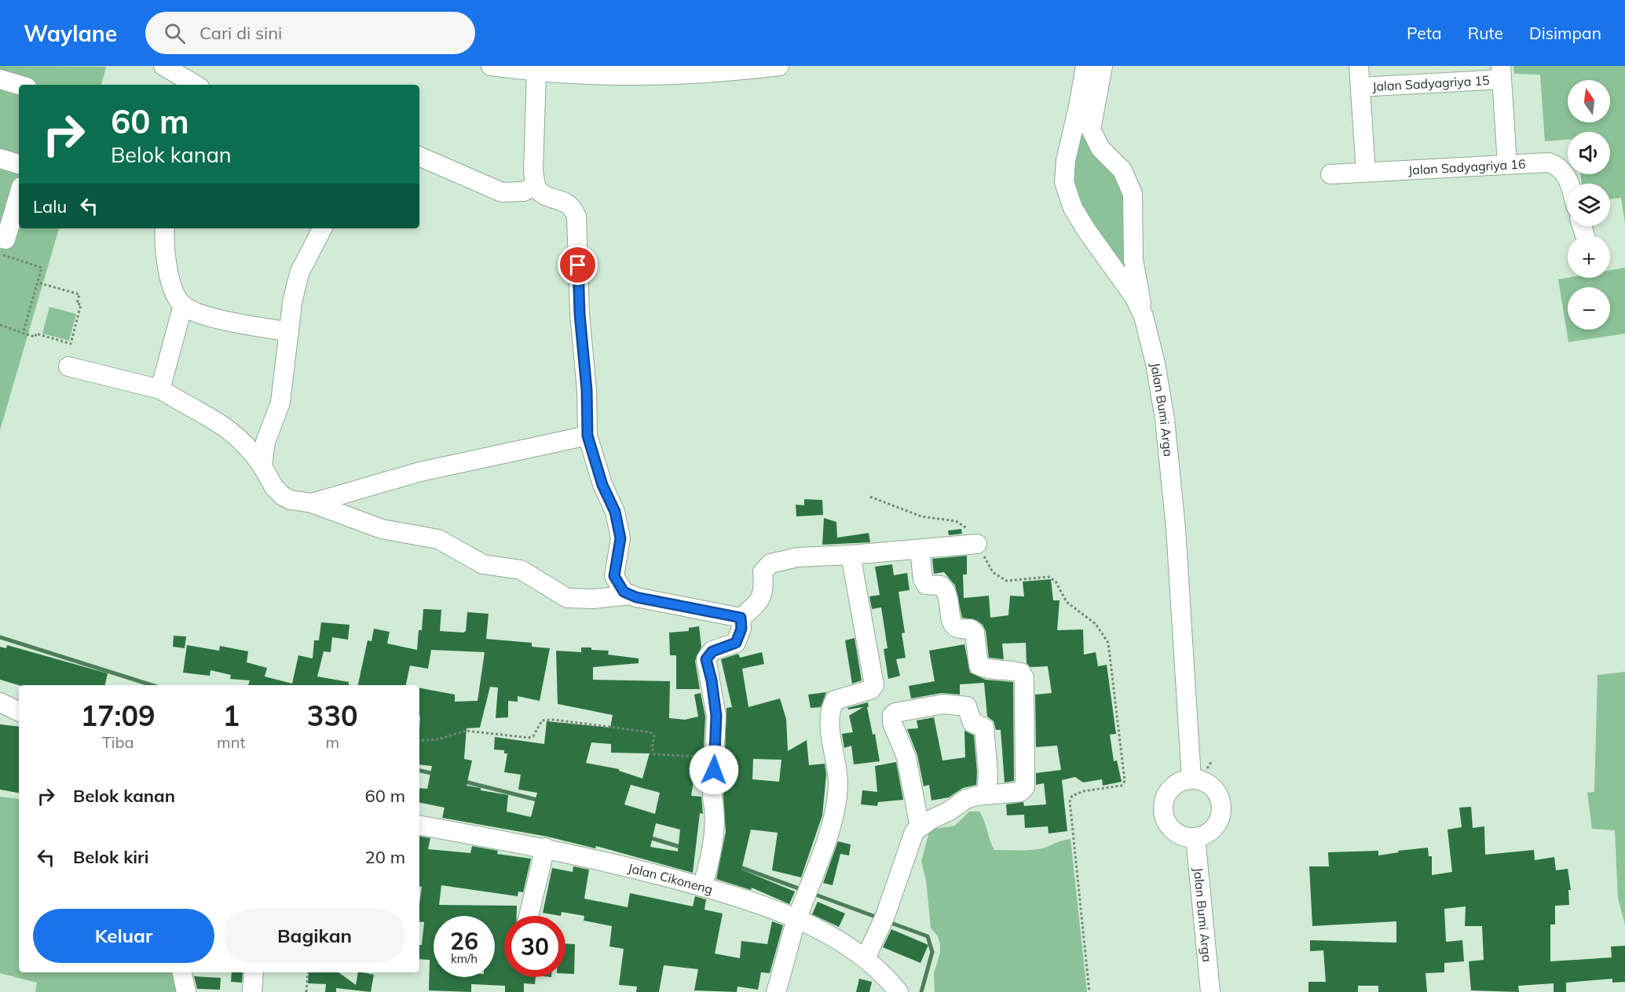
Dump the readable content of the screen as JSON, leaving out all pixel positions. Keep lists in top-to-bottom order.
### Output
{
  "streets": {
    "street": [
      "Jalan Sadyagriya 15",
      "Jalan Sadyagriya 16",
      "Jalan Bumi Arga",
      "Jalan Cikoneng"
    ]
  },
  "north": "top",
  "page": {
    "header": "Waylane",
    "search": "Cari di sini",
    "nav": ["Peta", "Rute", "Disimpan"],
    "map_buttons": ["+", "−"],
    "turn": ["60 m", "Belok kanan"],
    "then": "Lalu",
    "eta": [
      "17:09",
      "Tiba",
      "1",
      "mnt",
      "330",
      "m"
    ],
    "list": [
      {
        "name": "Belok kanan",
        "value": "60 m"
      },
      {
        "name": "Belok kiri",
        "value": "20 m"
      }
    ],
    "buttons": ["Keluar", "Bagikan"],
    "speed": "26 km/h",
    "limit": "30"
  }
}
